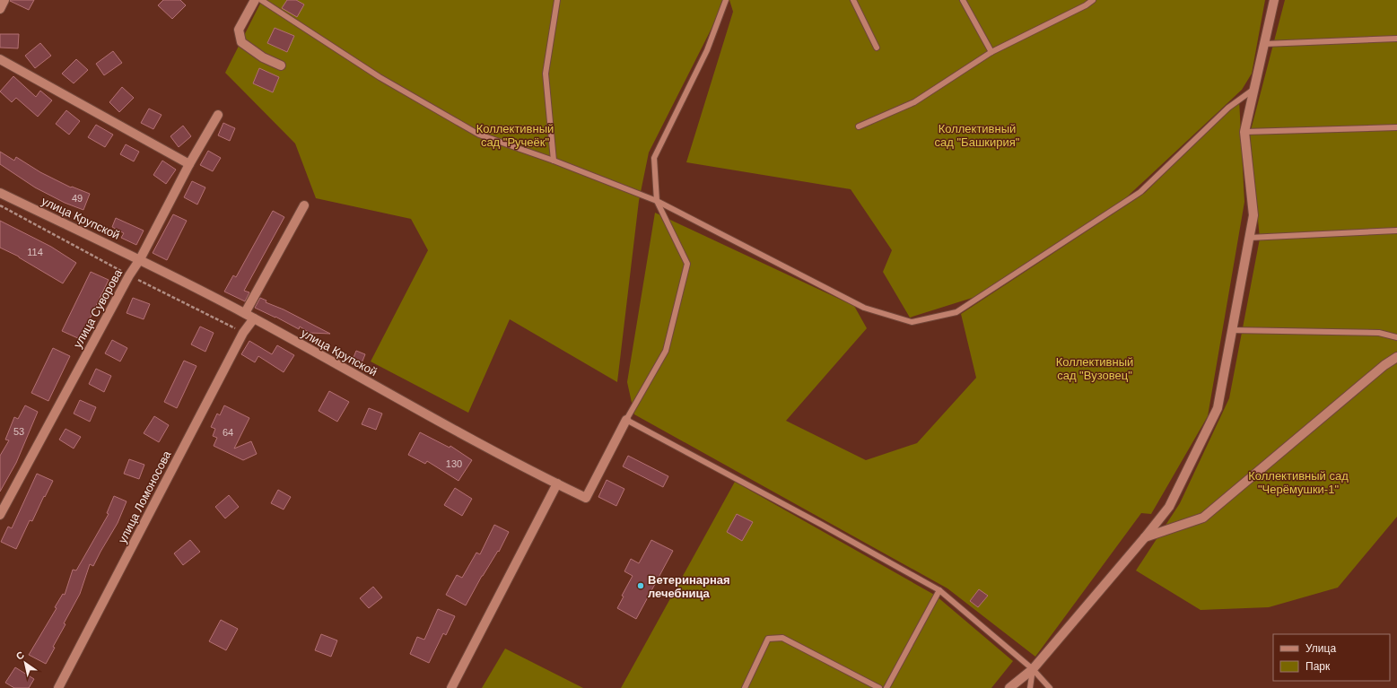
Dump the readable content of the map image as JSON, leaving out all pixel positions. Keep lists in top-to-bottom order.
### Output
{
  "streets": {
    "street": ["улица Крупской", "улица Суворова", "улица Ломоносова"]
  },
  "crossings": [
    ["улица Крупской", "улица Суворова"],
    ["улица Крупской", "улица Ломоносова"]
  ],
  "parks": [
    "Коллективный сад \"Ручеёк\"",
    "Коллективный сад \"Башкирия\"",
    "Коллективный сад \"Вузовец\"",
    "Коллективный сад \"Черёмушки-1\""
  ],
  "places": ["Ветеринарная лечебница"],
  "house_numbers": [
    "49",
    "114",
    "53",
    "64",
    "130"
  ],
  "legend": ["Улица", "Парк"],
  "north": "top left"
}
